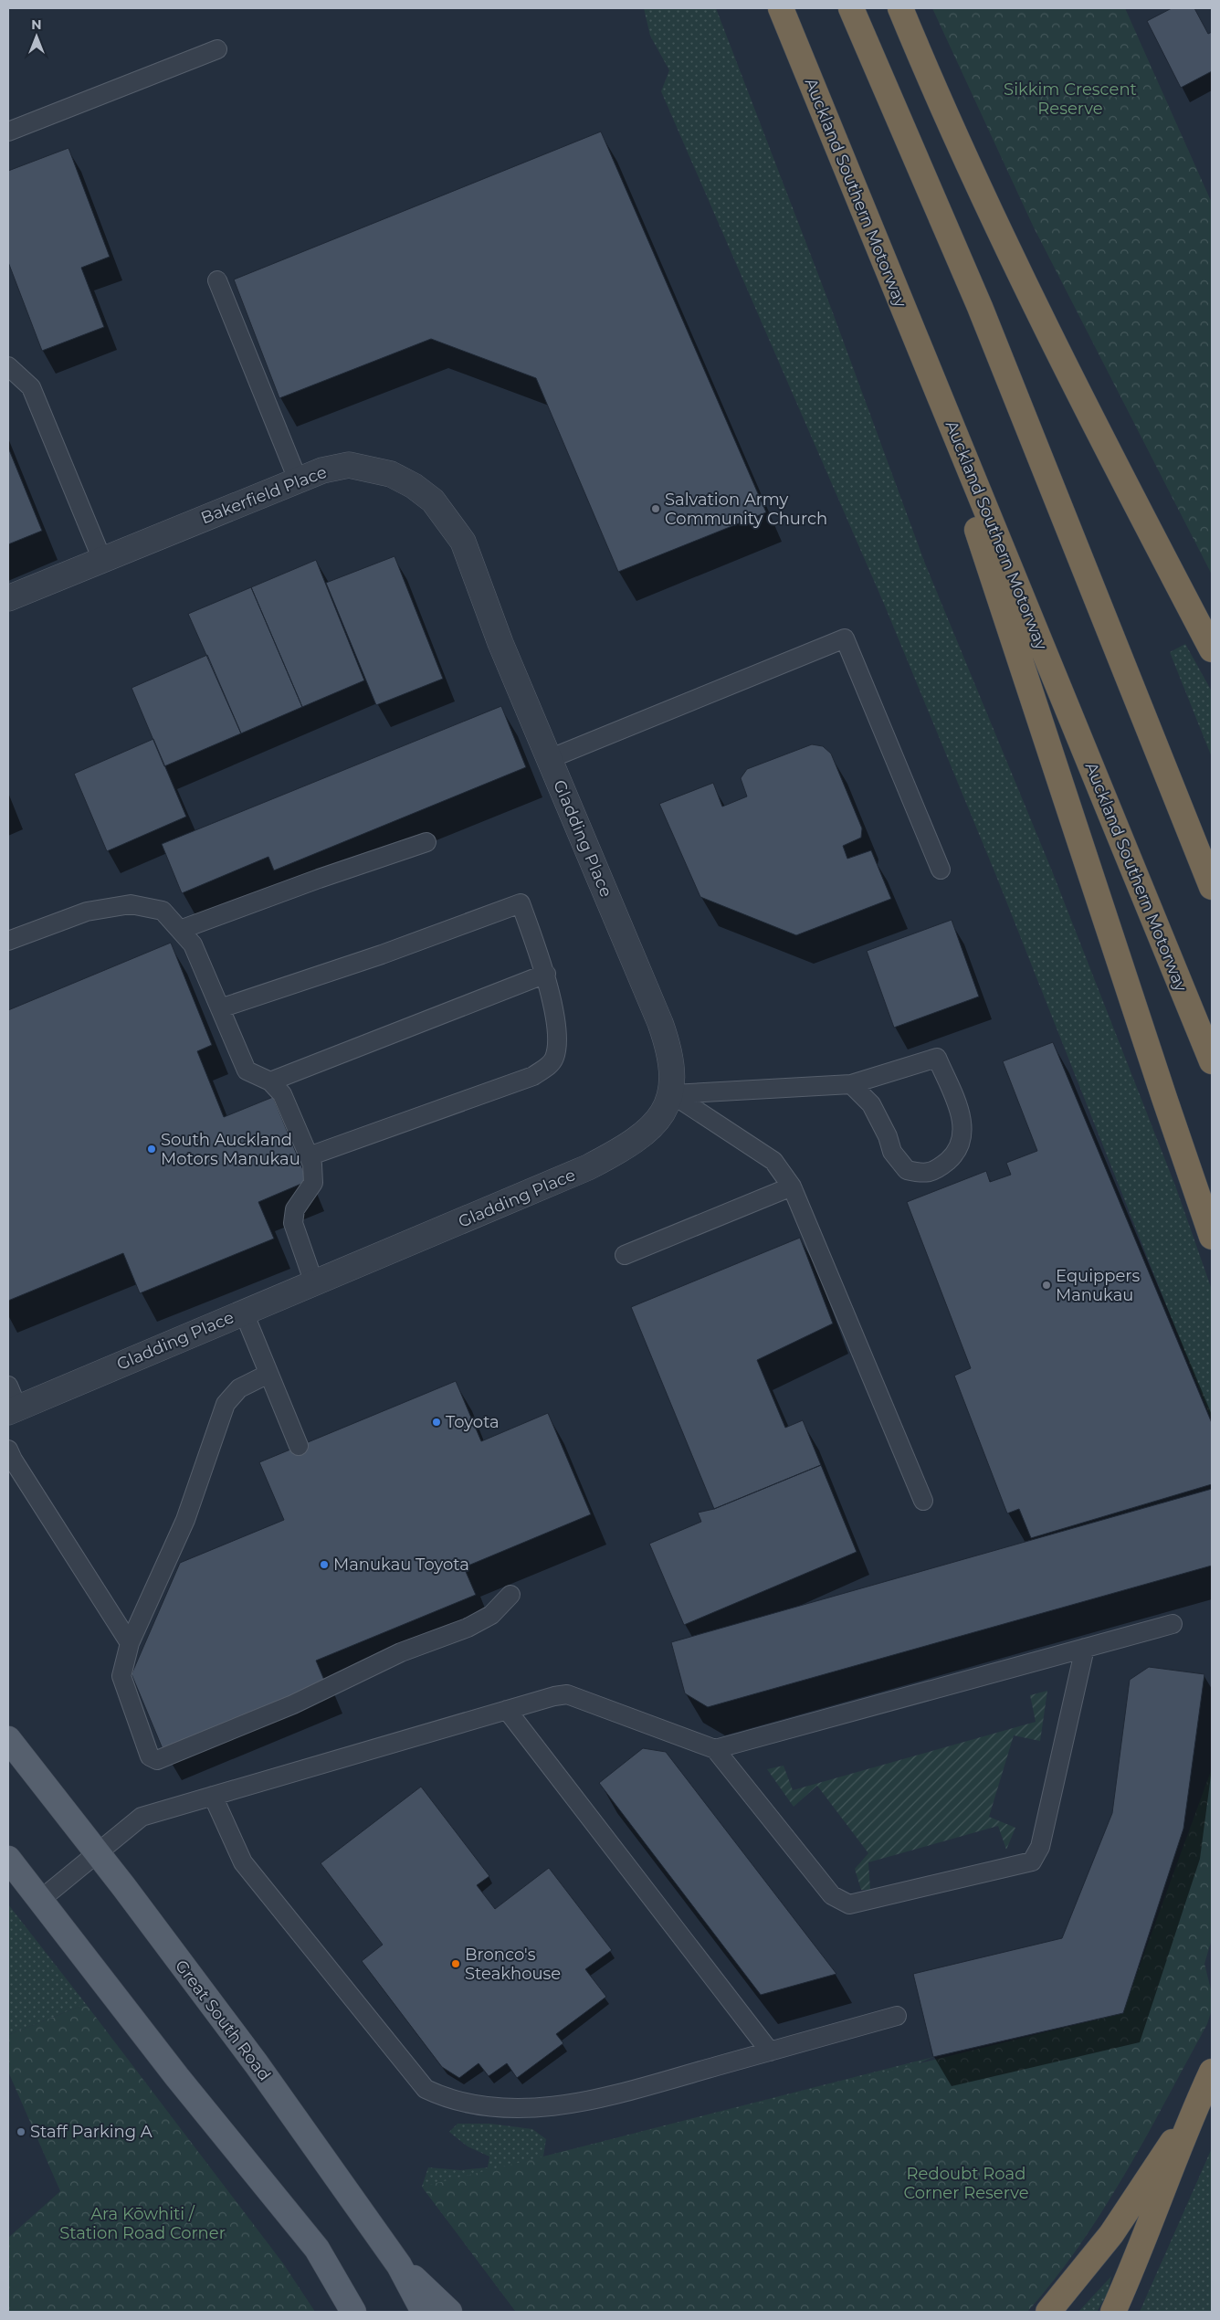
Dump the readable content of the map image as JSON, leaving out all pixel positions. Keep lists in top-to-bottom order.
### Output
{
  "streets": {
    "highway": ["Auckland Southern Motorway"],
    "main road": ["Great South Road"],
    "street": ["Bakerfield Place", "Gladding Place"]
  },
  "crossings": [
    ["Bakerfield Place", "Gladding Place"]
  ],
  "parks": ["Sikkim Crescent Reserve", "Redoubt Road Corner Reserve", "Ara Kōwhiti / Station Road Corner"],
  "places": [
    "Salvation Army Community Church",
    "South Auckland Motors Manukau",
    "Equippers Manukau",
    "Toyota",
    "Manukau Toyota",
    "Bronco's Steakhouse",
    "Staff Parking A"
  ],
  "north": "top"
}
